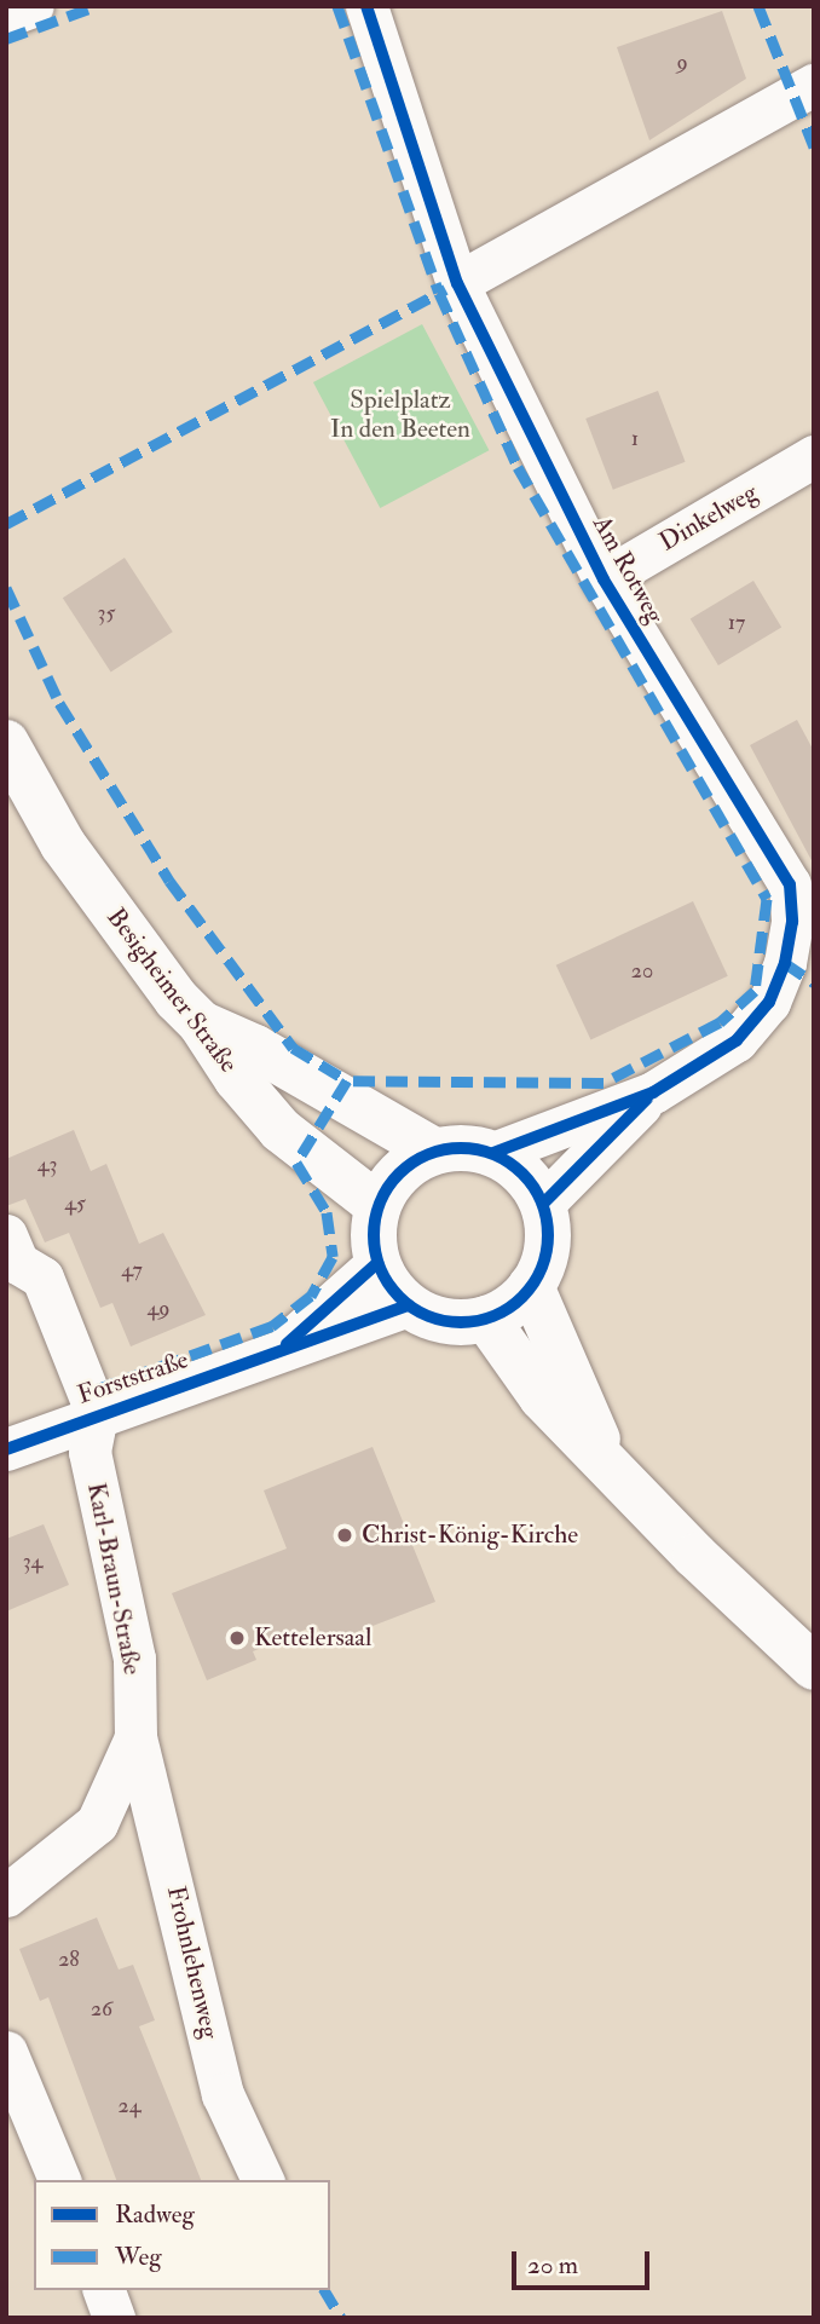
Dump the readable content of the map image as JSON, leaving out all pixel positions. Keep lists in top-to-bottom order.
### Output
{
  "streets": {
    "main road": ["Besigheimer Straße"],
    "street": [
      "Dinkelweg",
      "Am Rotweg",
      "Forststraße",
      "Karl-Braun-Straße",
      "Frohnlehenweg"
    ]
  },
  "crossings": [
    ["Dinkelweg", "Am Rotweg"],
    ["Am Rotweg", "Besigheimer Straße"],
    ["Am Rotweg", "Forststraße"],
    ["Besigheimer Straße", "Forststraße"],
    ["Forststraße", "Karl-Braun-Straße"],
    ["Karl-Braun-Straße", "Frohnlehenweg"]
  ],
  "parks": ["Spielplatz In den Beeten"],
  "places": ["Christ-König-Kirche", "Kettelersaal"],
  "house_numbers": [
    "9",
    "1",
    "35",
    "17",
    "20",
    "43",
    "45",
    "47",
    "49",
    "34",
    "28",
    "26",
    "24"
  ],
  "legend": ["Radweg", "Weg"],
  "scale_bar": "20 m"
}
